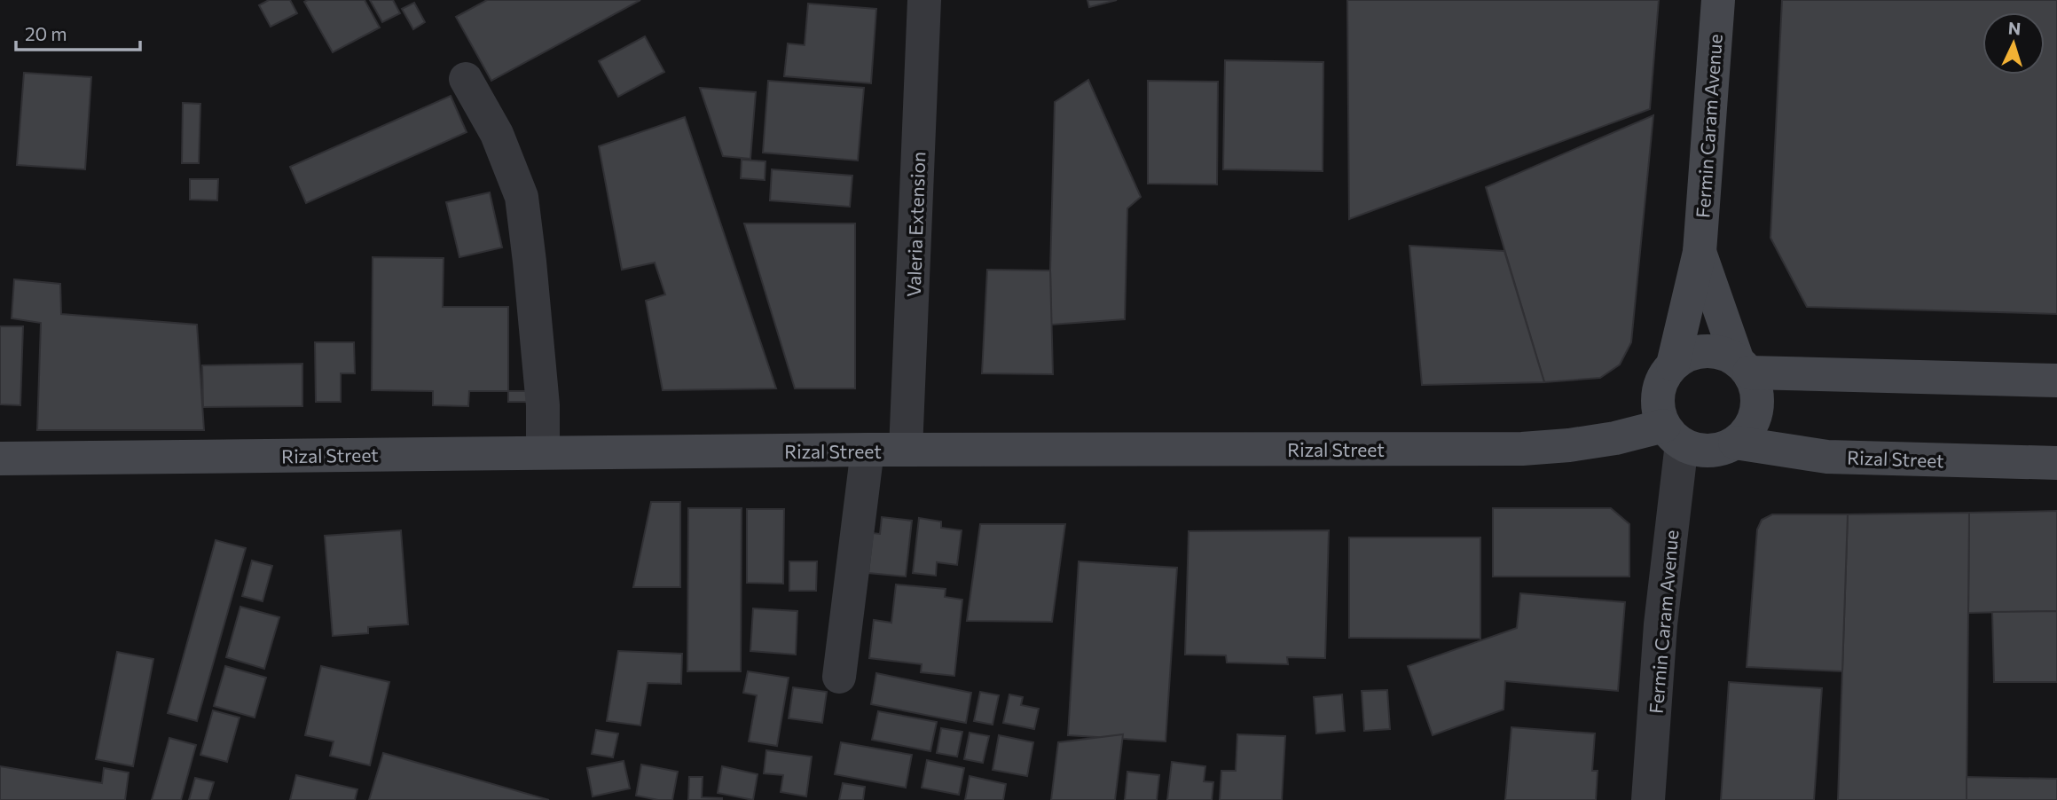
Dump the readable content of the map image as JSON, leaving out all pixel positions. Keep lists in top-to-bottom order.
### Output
{
  "streets": {
    "main road": ["Fermin Caram Avenue", "Rizal Street"],
    "street": ["Valeria Extension"]
  },
  "crossings": [
    ["Fermin Caram Avenue", "Rizal Street"],
    ["Valeria Extension", "Rizal Street"]
  ],
  "scale_bar": "20 m",
  "north": "top"
}
